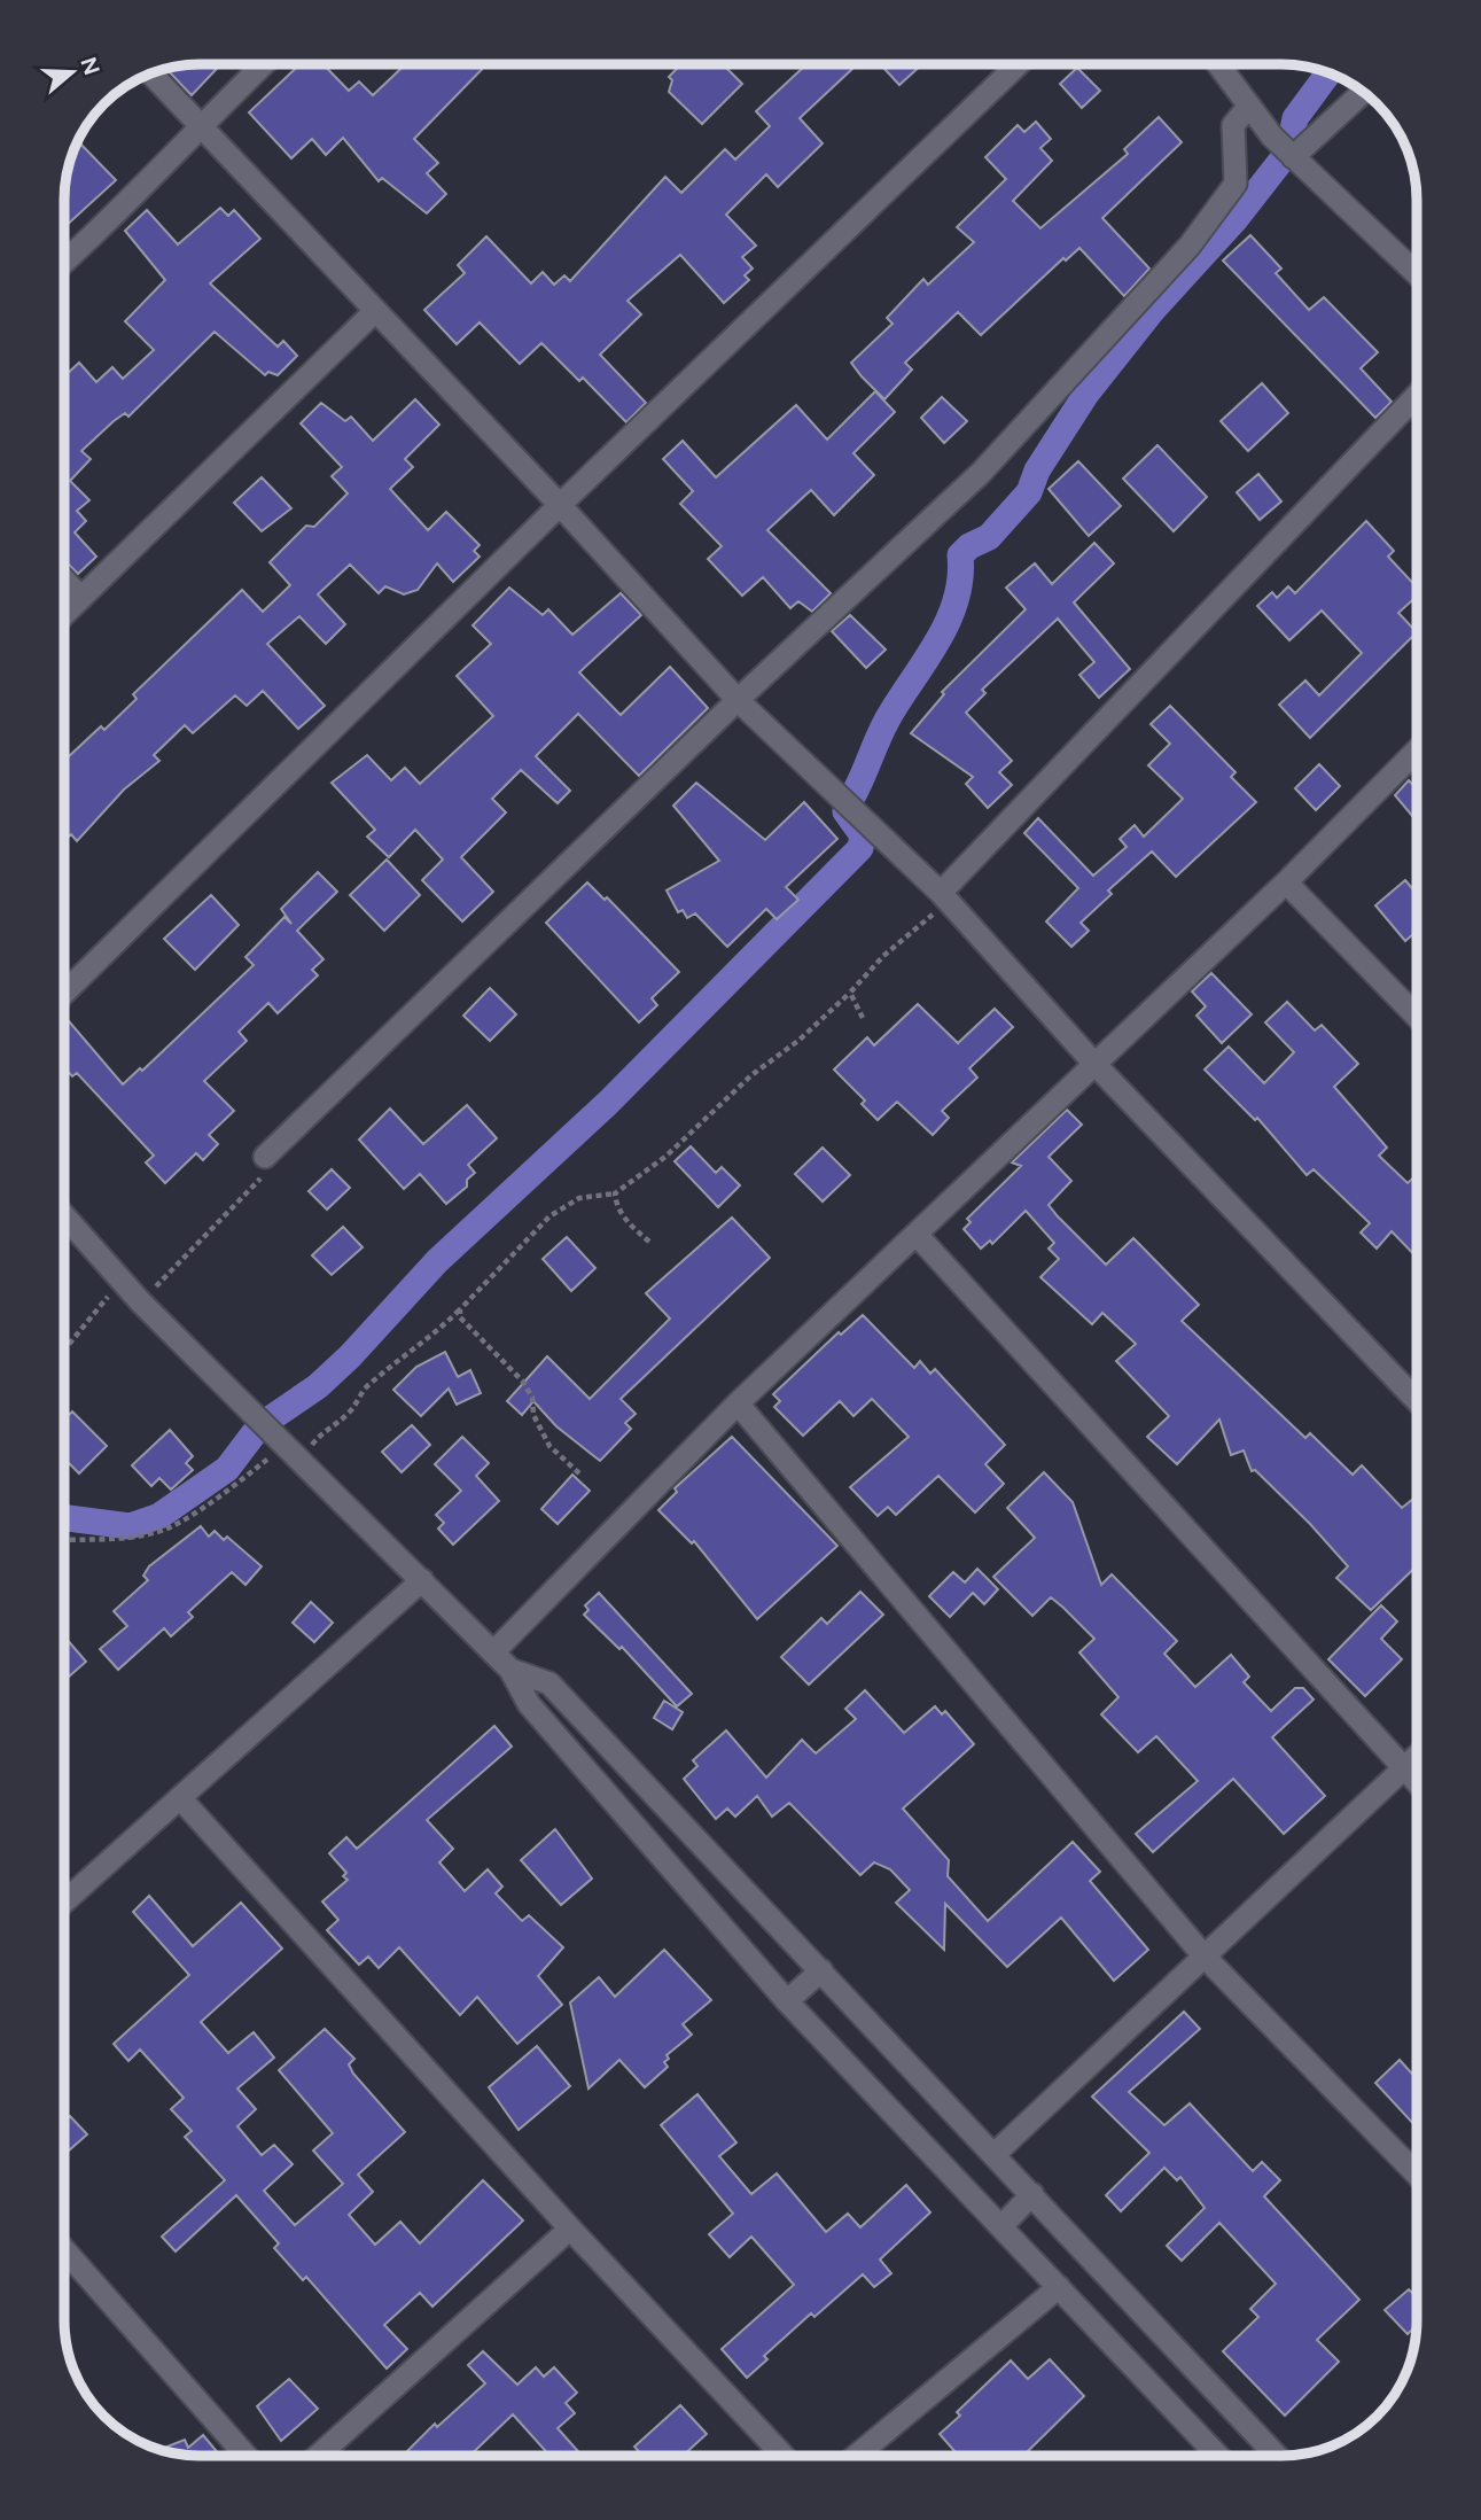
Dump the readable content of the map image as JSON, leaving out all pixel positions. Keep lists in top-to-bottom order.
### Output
{
  "north": "right"
}
